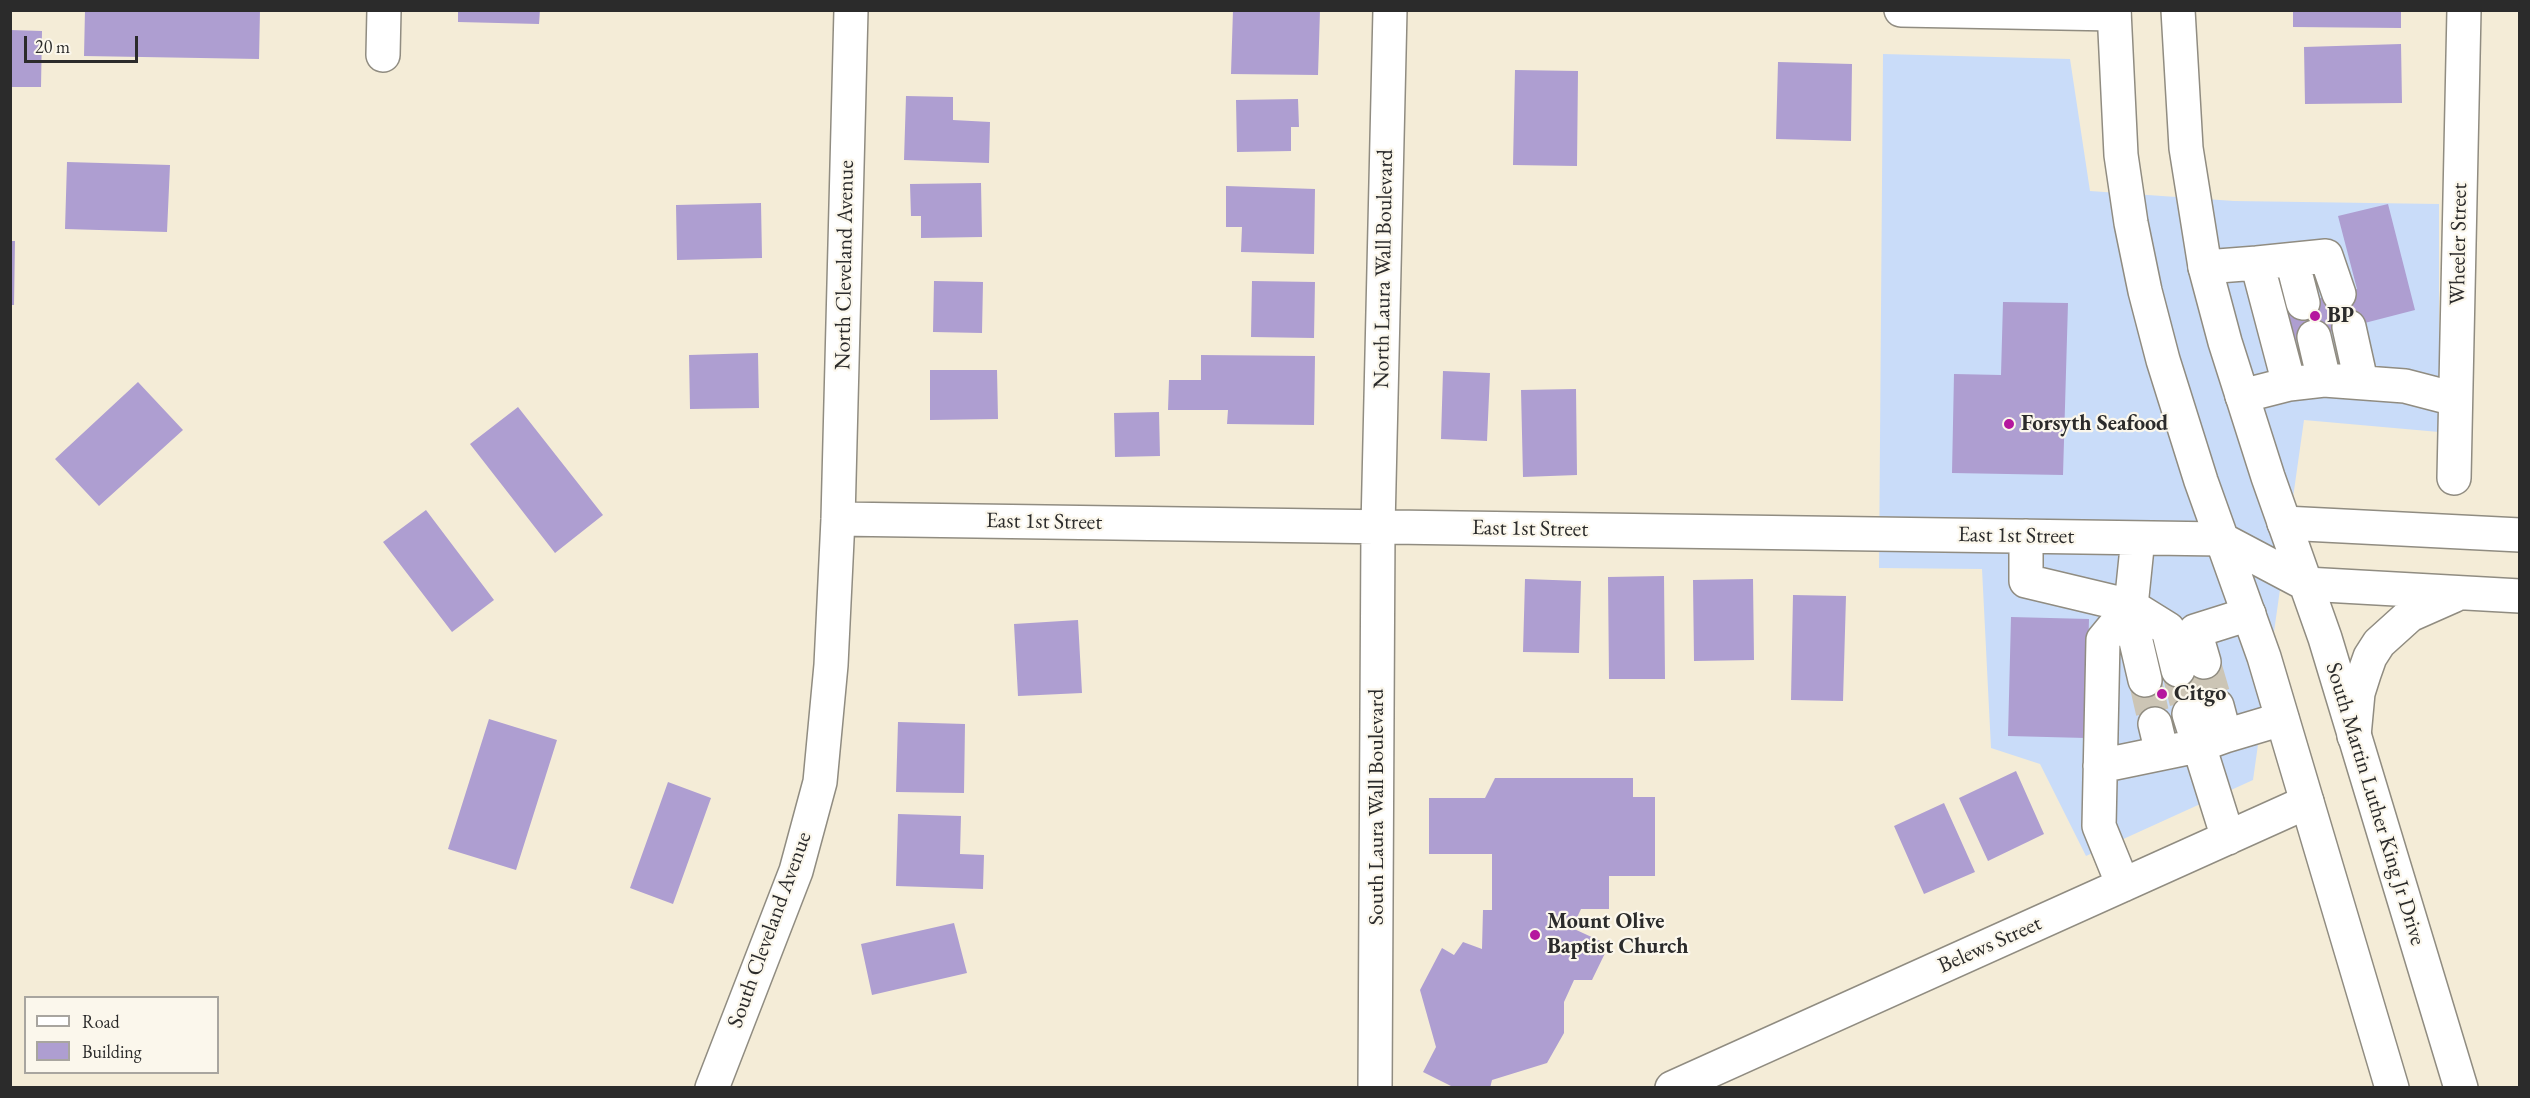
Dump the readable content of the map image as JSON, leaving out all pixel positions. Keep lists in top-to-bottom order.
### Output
{
  "streets": {
    "main road": [
      "Wheeler Street",
      "North Cleveland Avenue",
      "North Laura Wall Boulevard",
      "East 1st Street",
      "South Martin Luther King Jr Drive",
      "South Laura Wall Boulevard",
      "South Cleveland Avenue",
      "Belews Street"
    ]
  },
  "crossings": [
    ["North Cleveland Avenue", "East 1st Street"],
    ["North Cleveland Avenue", "South Cleveland Avenue"],
    ["North Laura Wall Boulevard", "East 1st Street"],
    ["North Laura Wall Boulevard", "South Laura Wall Boulevard"],
    ["East 1st Street", "South Martin Luther King Jr Drive"],
    ["East 1st Street", "South Laura Wall Boulevard"],
    ["East 1st Street", "South Cleveland Avenue"]
  ],
  "places": [
    "BP",
    "Forsyth Seafood",
    "Citgo",
    "Mount Olive Baptist Church"
  ],
  "legend": ["Road", "Building"],
  "scale_bar": "20 m"
}
